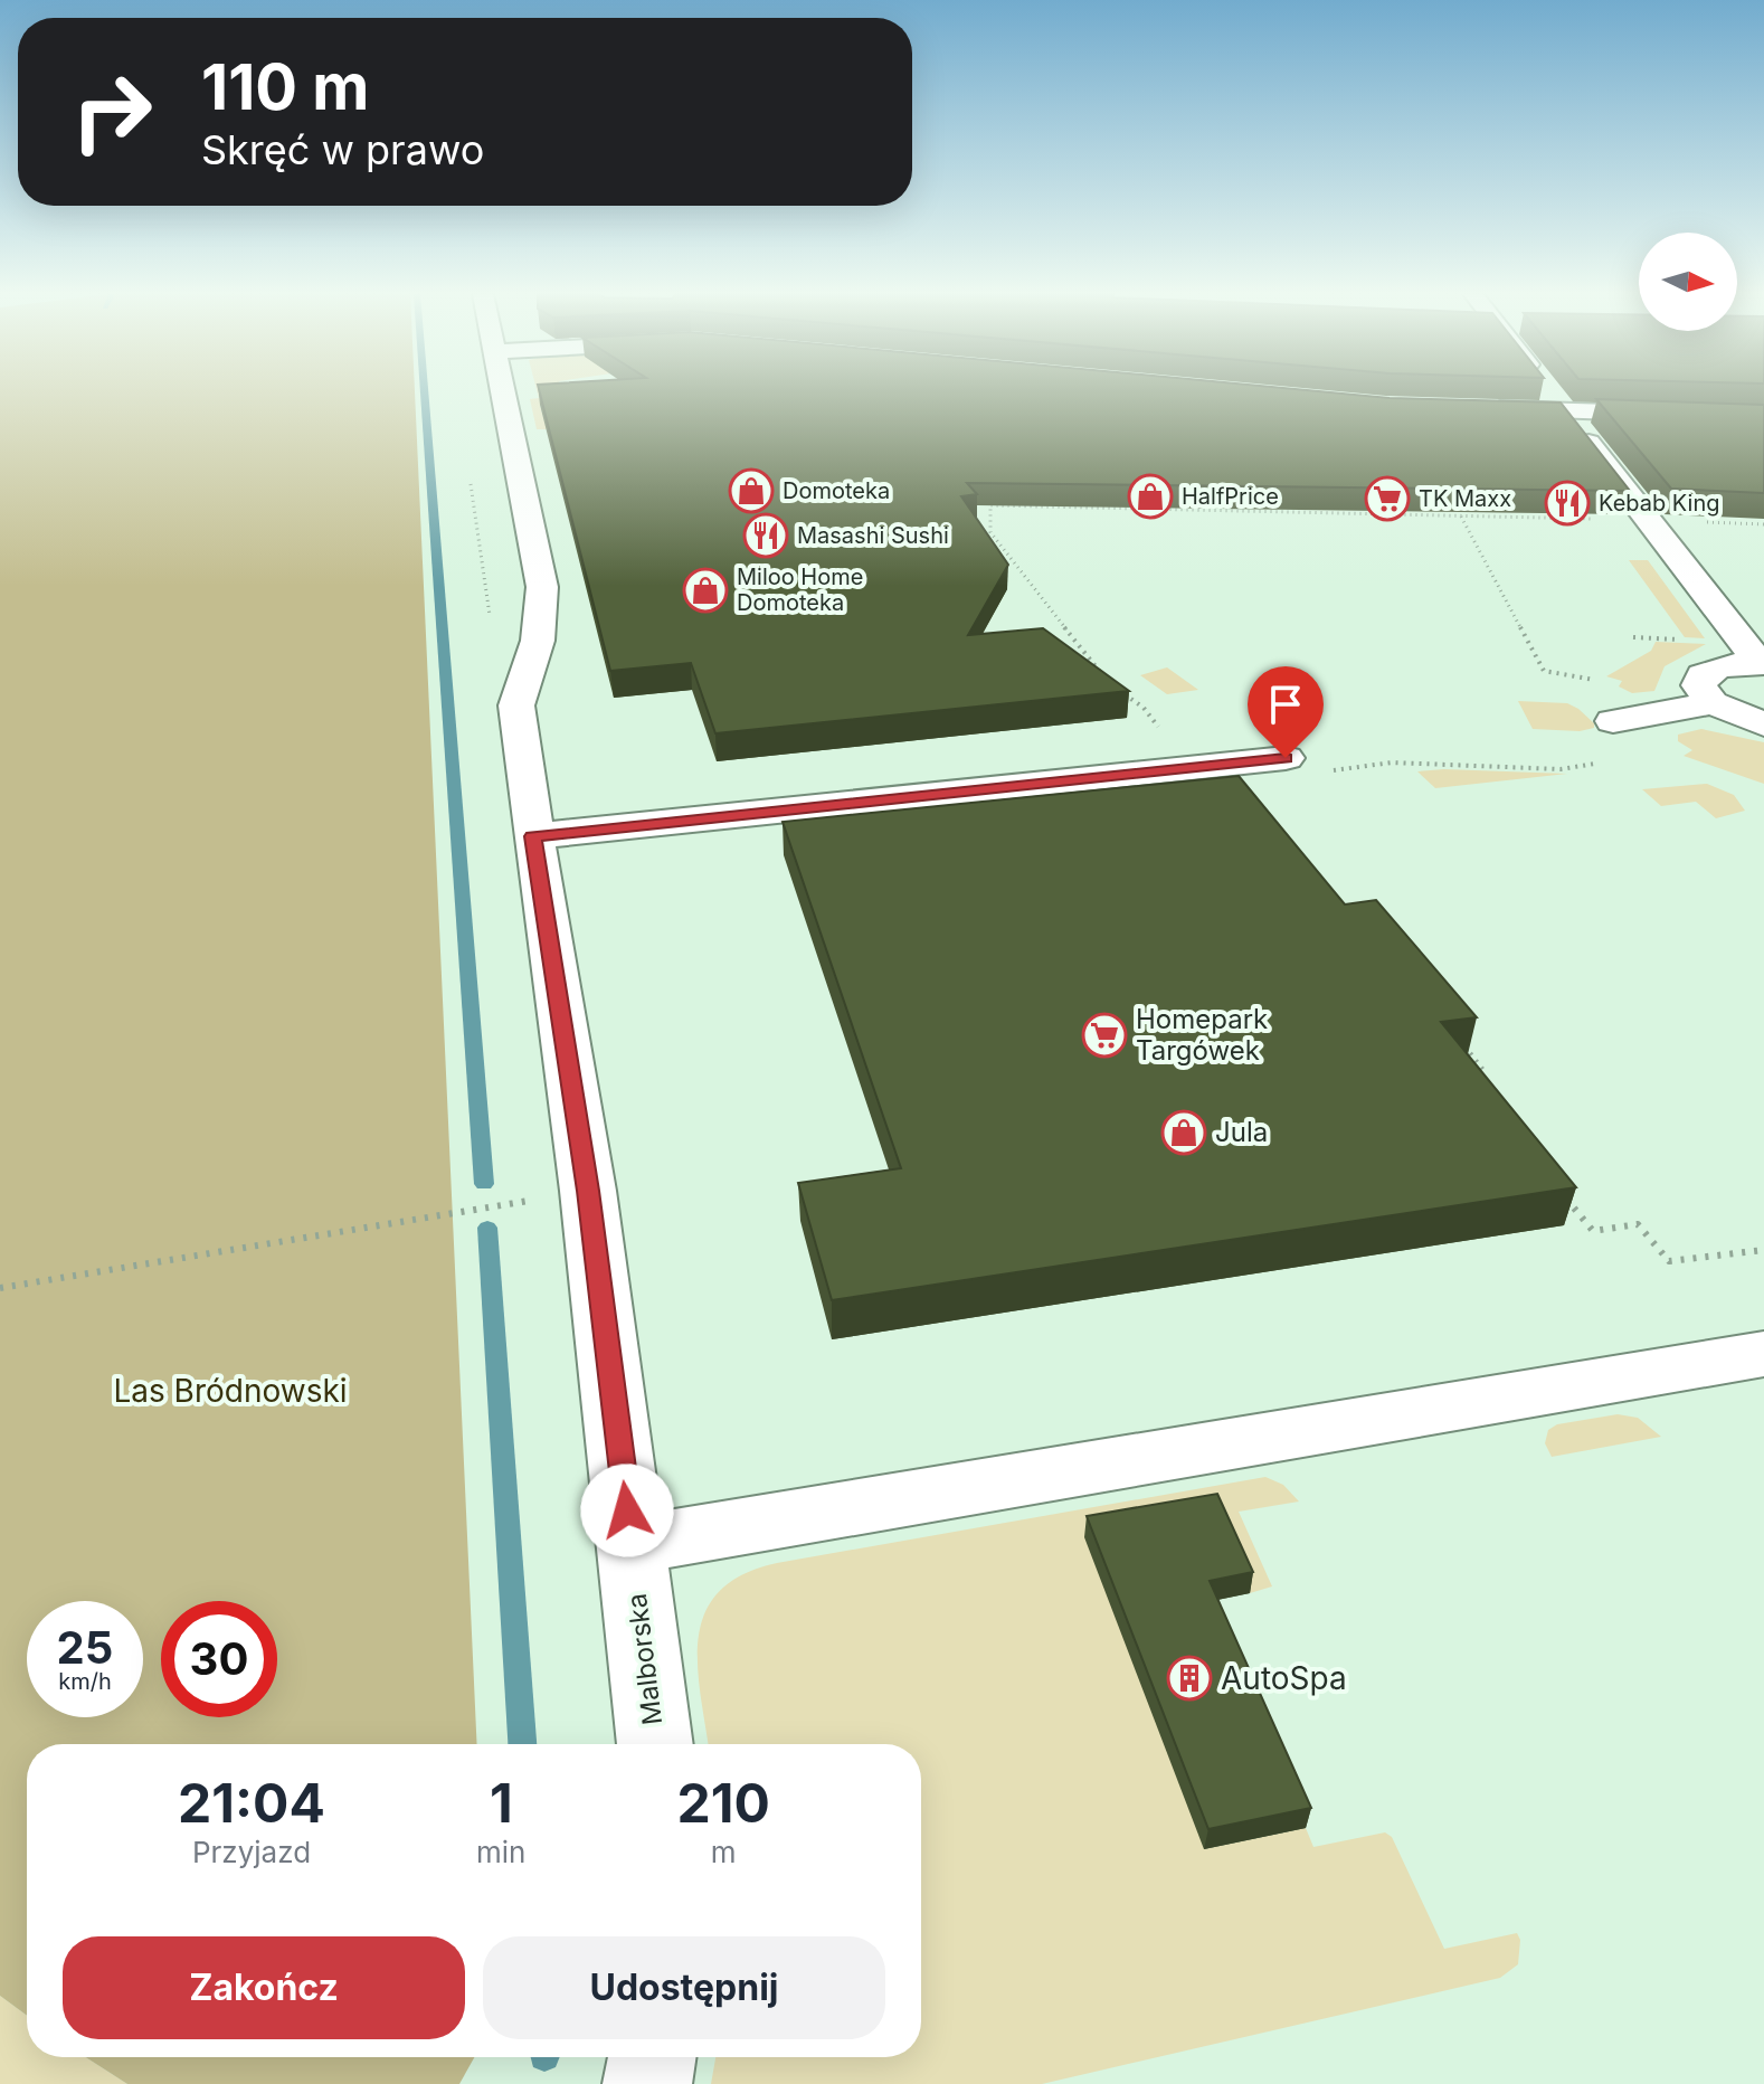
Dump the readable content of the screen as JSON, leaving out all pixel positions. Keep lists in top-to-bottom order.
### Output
{
  "streets": {
    "street": ["Malborska"]
  },
  "parks": ["Las Bródnowski"],
  "places": {
    "shop": [
      "Domoteka",
      "HalfPrice",
      "Miloo Home Domoteka",
      "Jula"
    ],
    "supermarket": ["TK Maxx", "Homepark Targówek"],
    "restaurant": ["Kebab King", "Masashi Sushi"],
    "building": ["AutoSpa"]
  },
  "north": "right",
  "page": {
    "turn": ["110 m", "Skręć w prawo"],
    "speed": "25 km/h",
    "limit": "30",
    "eta": [
      "21:04",
      "Przyjazd",
      "1",
      "min",
      "210",
      "m"
    ],
    "buttons": ["Zakończ", "Udostępnij"]
  }
}
